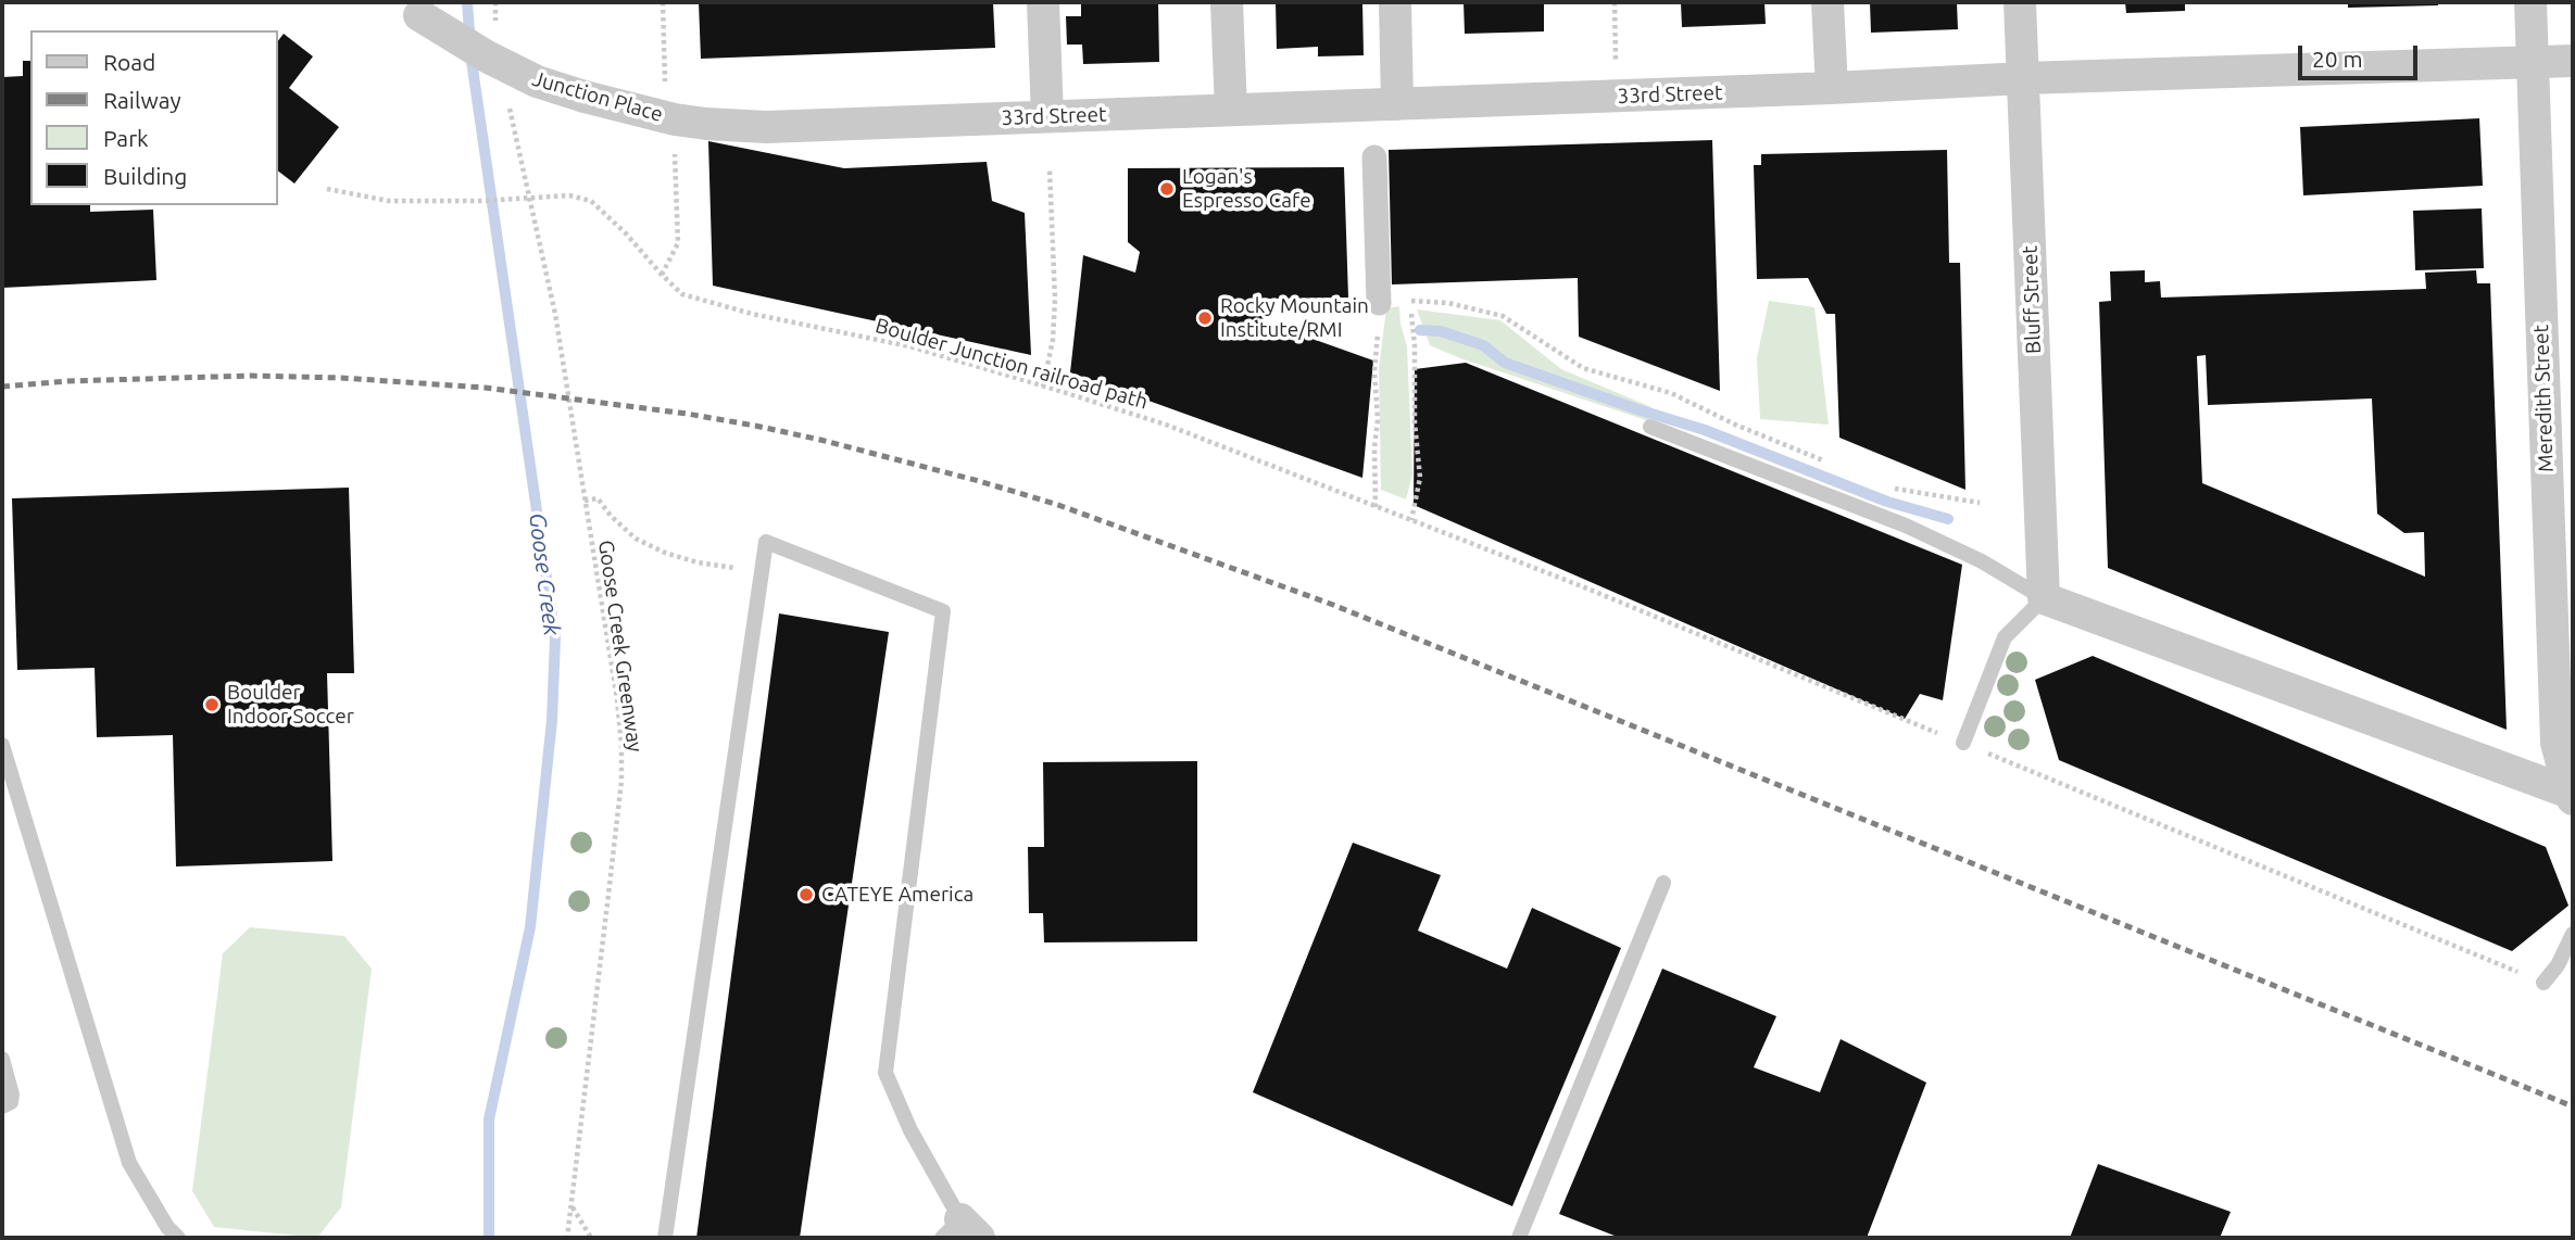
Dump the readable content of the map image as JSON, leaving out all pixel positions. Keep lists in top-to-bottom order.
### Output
{
  "streets": {
    "street": [
      "33rd Street",
      "Junction Place",
      "Bluff Street",
      "Meredith Street"
    ],
    "path": ["Boulder Junction railroad path", "Goose Creek Greenway"]
  },
  "crossings": [
    ["33rd Street", "Junction Place"],
    ["33rd Street", "Bluff Street"],
    ["33rd Street", "Meredith Street"],
    ["Boulder Junction railroad path", "Goose Creek Greenway"]
  ],
  "water": ["Goose Creek"],
  "places": [
    "Logan's Espresso Cafe",
    "Rocky Mountain Institute/RMI",
    "Boulder Indoor Soccer",
    "CATEYE America"
  ],
  "legend": [
    "Road",
    "Railway",
    "Park",
    "Building"
  ],
  "scale_bar": "20 m"
}
